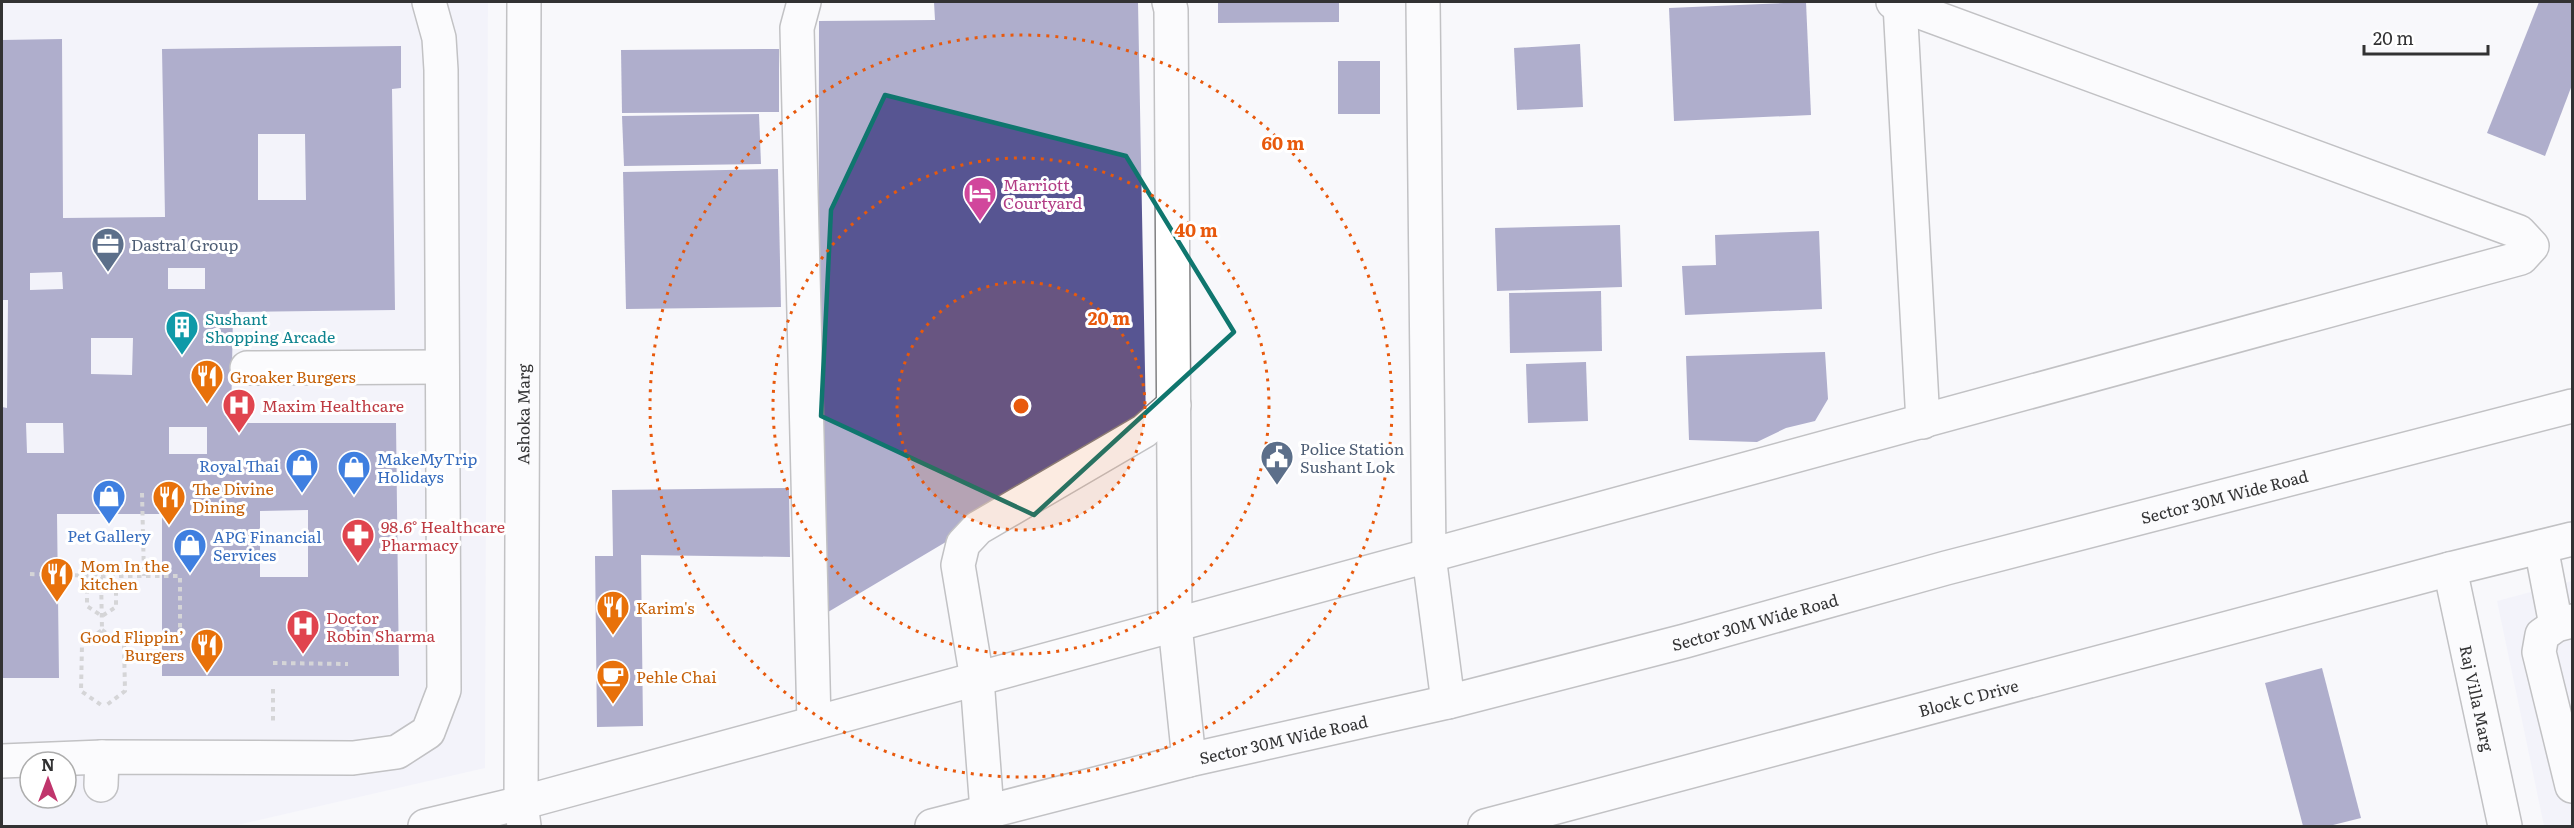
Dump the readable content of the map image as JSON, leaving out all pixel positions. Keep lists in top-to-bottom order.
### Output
{
  "streets": {
    "street": [
      "Ashoka Marg",
      "Sector 30M Wide Road",
      "Block C Drive",
      "Raj Villa Marg"
    ]
  },
  "crossings": [
    ["Block C Drive", "Raj Villa Marg"]
  ],
  "places": {
    "hotel": ["Marriott Courtyard"],
    "office": ["Dastral Group"],
    "building": ["Sushant Shopping Arcade"],
    "restaurant": [
      "Groaker Burgers",
      "The Divine Dining",
      "Mom In the kitchen",
      "Karim's",
      "Good Flippin’ Burgers"
    ],
    "hospital": ["Maxim Healthcare", "Doctor Robin Sharma"],
    "public building": ["Police Station Sushant Lok"],
    "shop": [
      "Royal Thai",
      "MakeMyTrip Holidays",
      "Pet Gallery",
      "APG Financial Services"
    ],
    "pharmacy": ["98.6° Healthcare Pharmacy"],
    "cafe": ["Pehle Chai"]
  },
  "scale_bar": "20 m",
  "north": "top",
  "rings": ["60 m", "40 m", "20 m"]
}
